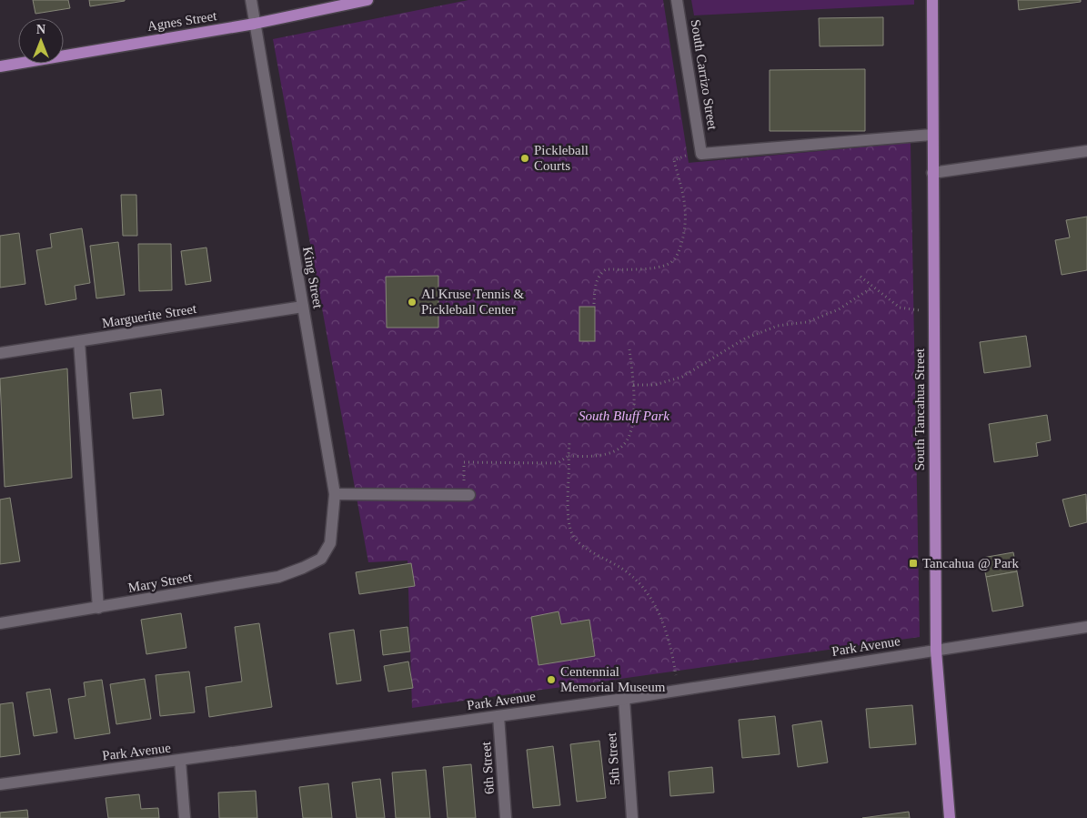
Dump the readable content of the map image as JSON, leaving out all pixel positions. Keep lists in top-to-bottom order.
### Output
{
  "streets": {
    "main road": ["Agnes Street", "South Tancahua Street"],
    "street": [
      "South Carrizo Street",
      "King Street",
      "Marguerite Street",
      "Mary Street",
      "Park Avenue",
      "5th Street",
      "6th Street"
    ]
  },
  "crossings": [
    ["Agnes Street", "King Street"],
    ["King Street", "Marguerite Street"],
    ["King Street", "Mary Street"],
    ["South Tancahua Street", "Park Avenue"],
    ["Park Avenue", "5th Street"],
    ["Park Avenue", "6th Street"]
  ],
  "parks": ["South Bluff Park"],
  "places": {
    "other": ["Pickleball Courts", "Al Kruse Tennis & Pickleball Center", "Centennial Memorial Museum"],
    "transit": ["Tancahua @ Park"]
  },
  "north": "top"
}
